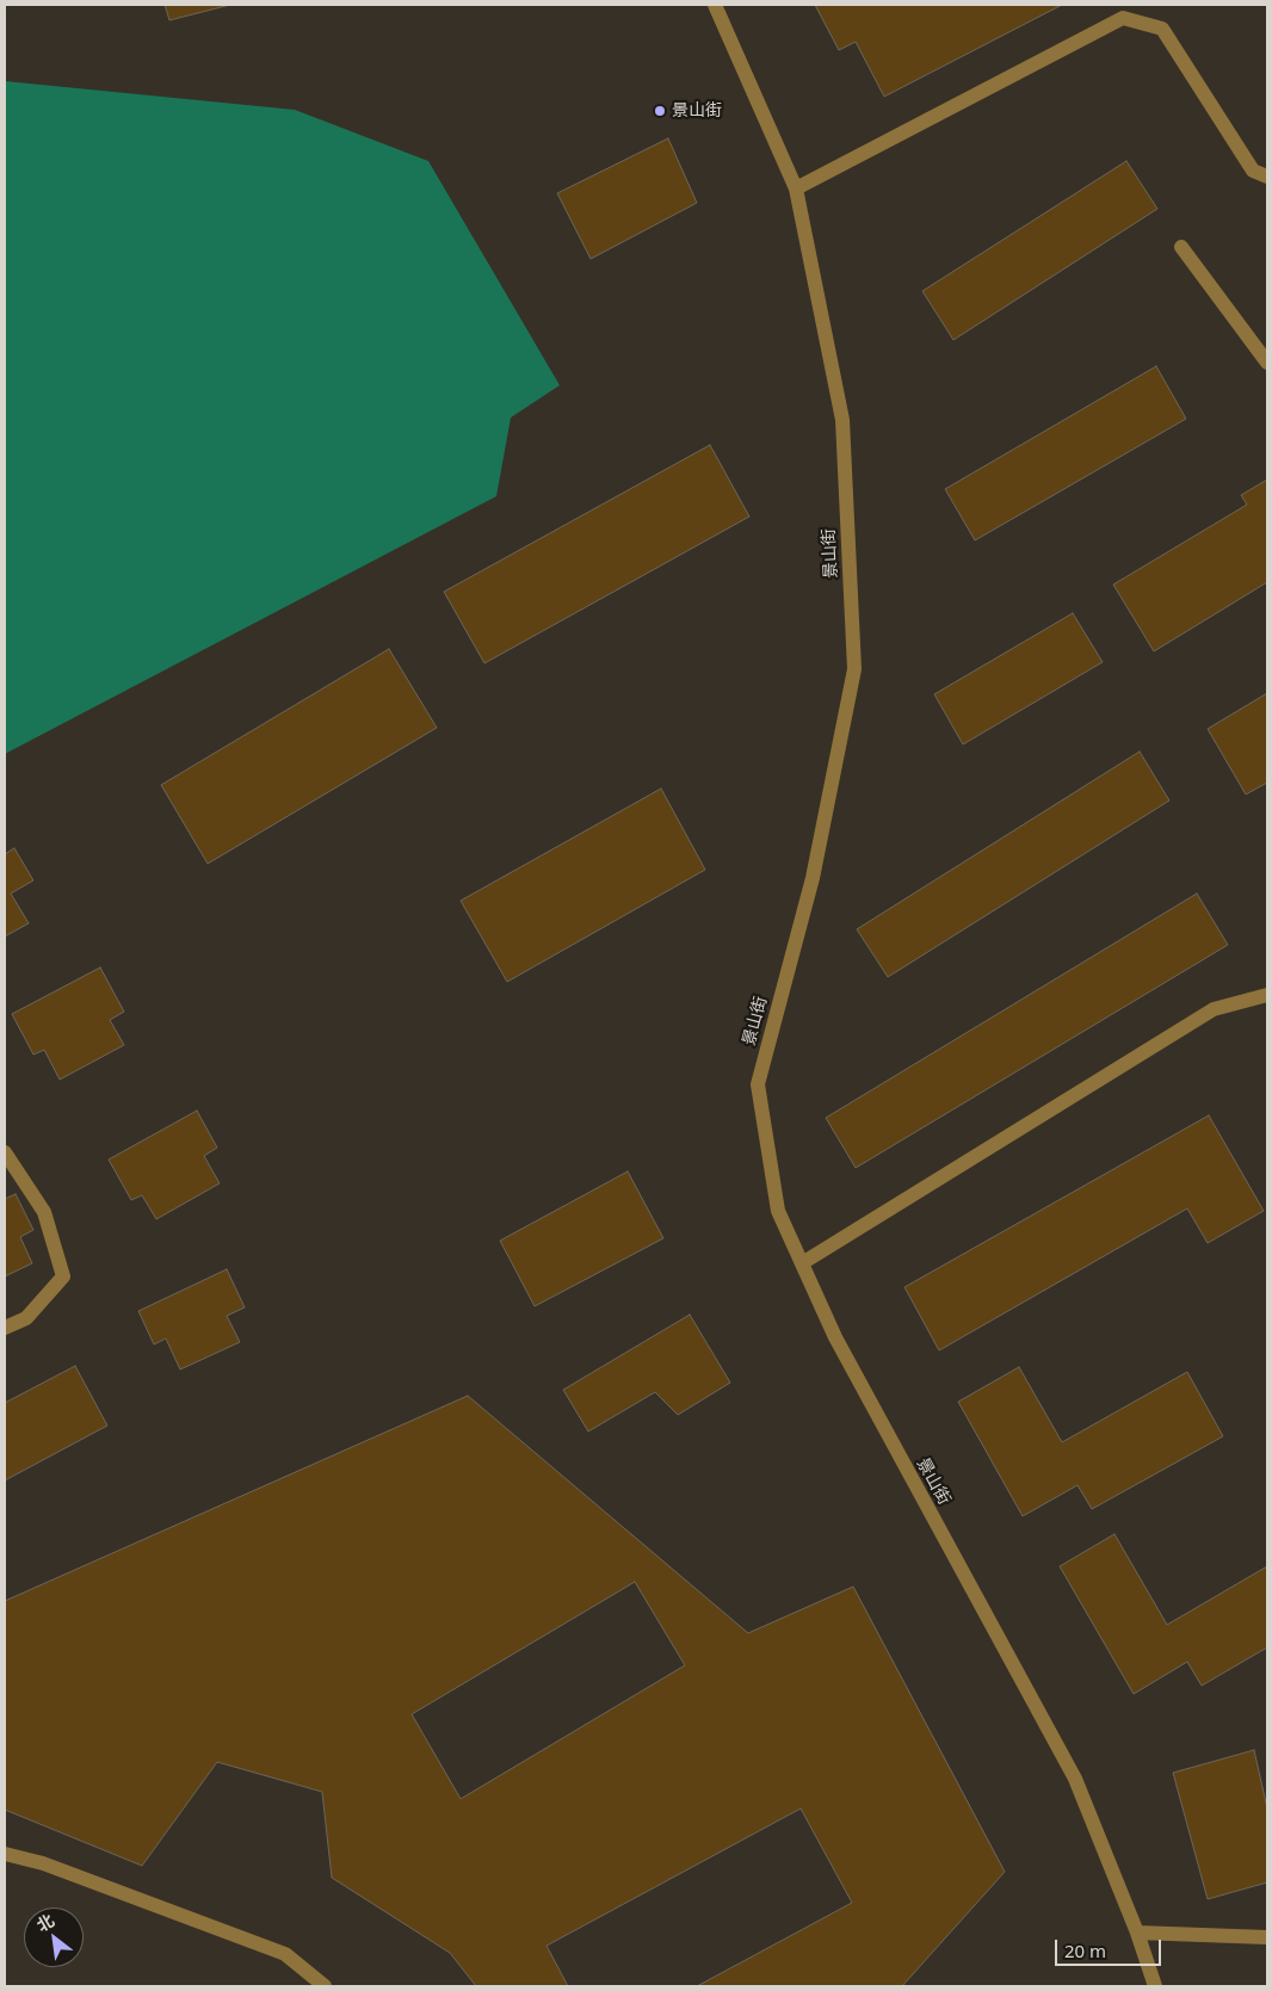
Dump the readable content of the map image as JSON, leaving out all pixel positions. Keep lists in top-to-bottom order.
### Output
{
  "streets": {
    "street": ["景山街"]
  },
  "places": ["景山街"],
  "scale_bar": "20 m",
  "north": "top left"
}
